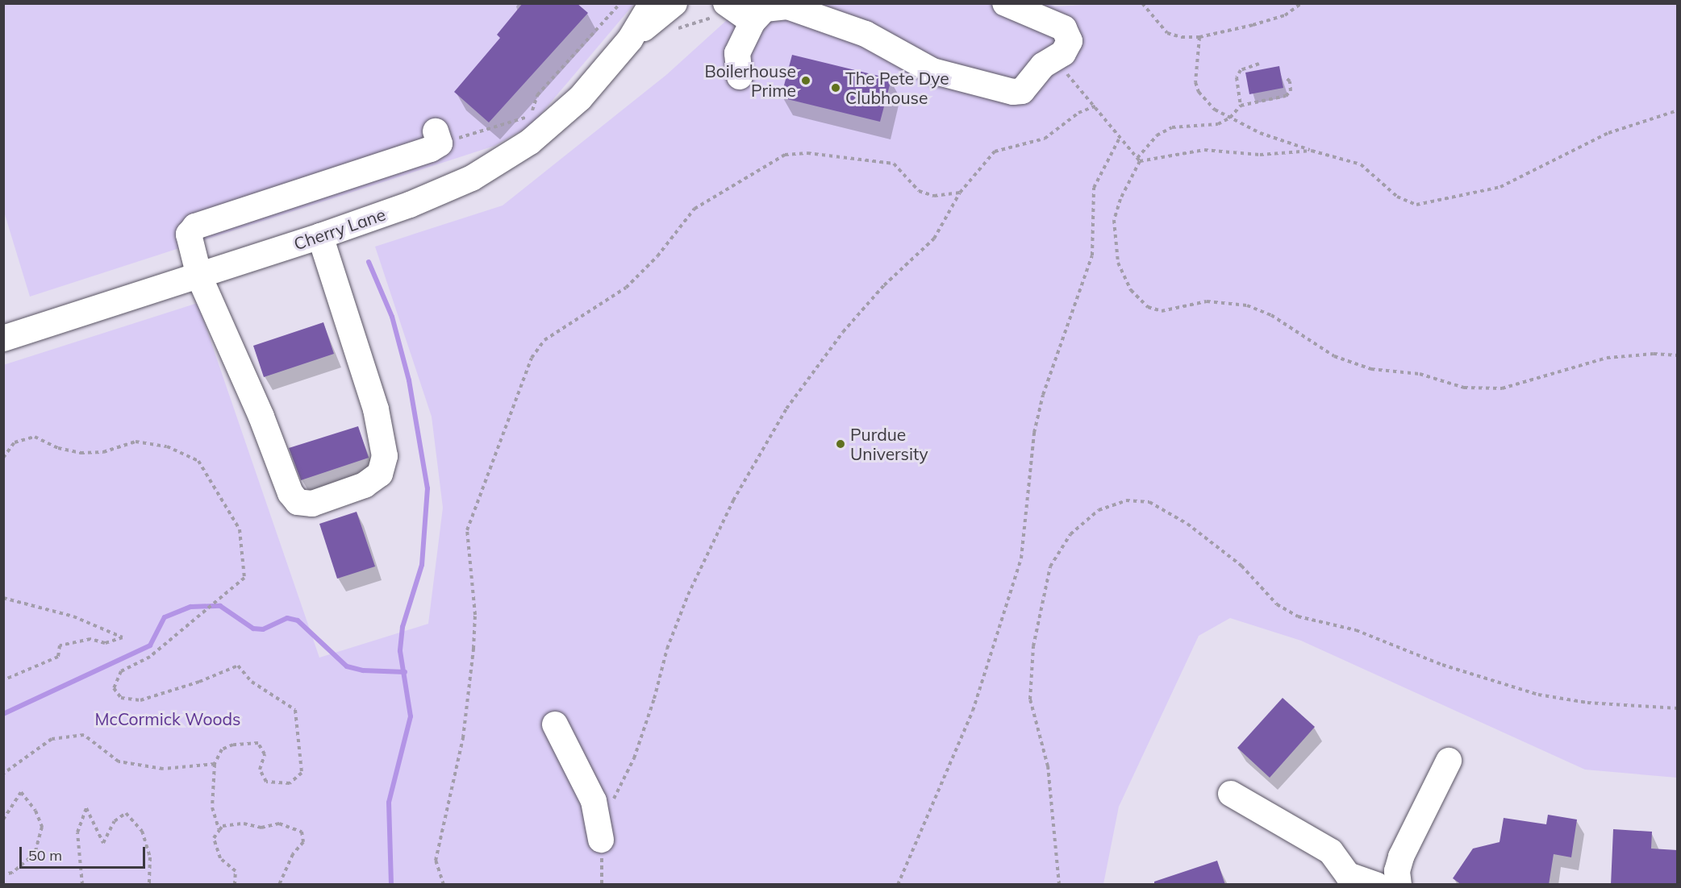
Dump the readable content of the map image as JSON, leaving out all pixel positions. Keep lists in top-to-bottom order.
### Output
{
  "streets": {
    "street": ["Cherry Lane"]
  },
  "parks": ["McCormick Woods"],
  "places": ["Boilerhouse Prime", "The Pete Dye Clubhouse", "Purdue University"],
  "scale_bar": "50 m"
}
